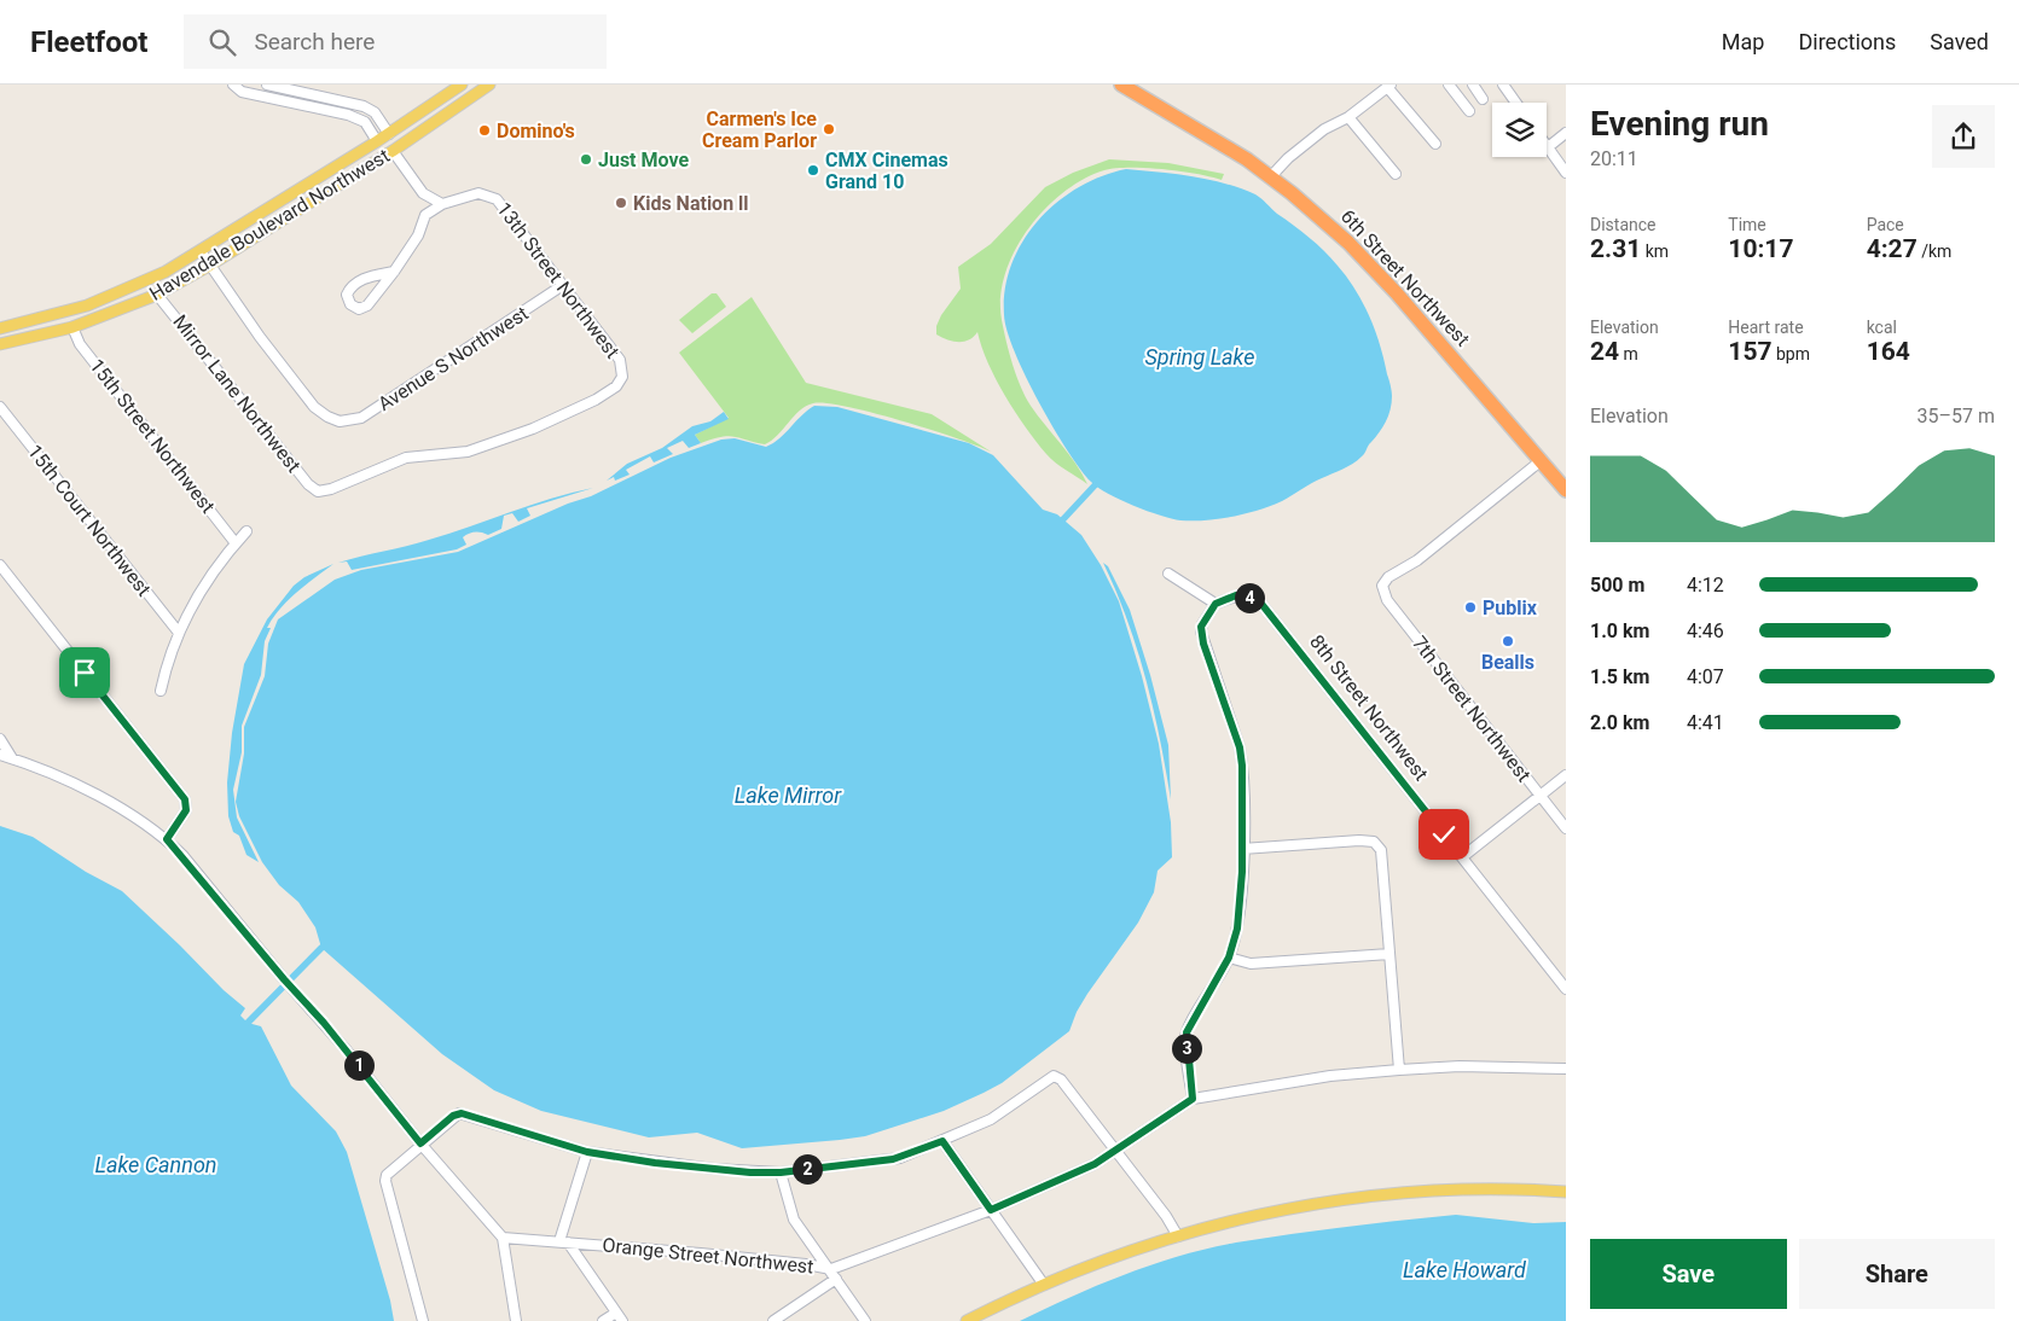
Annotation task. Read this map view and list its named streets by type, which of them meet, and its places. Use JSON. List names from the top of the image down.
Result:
{
  "streets": {
    "highway": ["6th Street Northwest"],
    "main road": ["Havendale Boulevard Northwest"],
    "street": [
      "13th Street Northwest",
      "Avenue S Northwest",
      "Mirror Lane Northwest",
      "15th Street Northwest",
      "15th Court Northwest",
      "8th Street Northwest",
      "7th Street Northwest",
      "Orange Street Northwest"
    ]
  },
  "crossings": [
    ["Havendale Boulevard Northwest", "Avenue S Northwest"],
    ["Havendale Boulevard Northwest", "Mirror Lane Northwest"],
    ["Havendale Boulevard Northwest", "15th Street Northwest"],
    ["6th Street Northwest", "7th Street Northwest"],
    ["13th Street Northwest", "Avenue S Northwest"],
    ["13th Street Northwest", "Mirror Lane Northwest"]
  ],
  "water": [
    "Spring Lake",
    "Lake Mirror",
    "Lake Cannon",
    "Lake Howard"
  ],
  "places": [
    "Carmen's Ice Cream Parlor",
    "Domino's",
    "Just Move",
    "CMX Cinemas Grand 10",
    "Kids Nation ll",
    "Publix",
    "Bealls"
  ],
  "page": {
    "header": "Fleetfoot",
    "search": "Search here",
    "nav": ["Map", "Directions", "Saved"],
    "heading": ["Evening run", "20:11"],
    "stats": [
      ["Distance", "2.31 km"],
      ["Time", "10:17"],
      ["Pace", "4:27 /km"],
      ["Elevation", "24 m"],
      ["Heart rate", "157 bpm"],
      ["kcal", "164"]
    ],
    "chart": ["Elevation", "35–57 m"],
    "list": [
      {
        "name": "500 m",
        "note": "4:12"
      },
      {
        "name": "1.0 km",
        "note": "4:46"
      },
      {
        "name": "1.5 km",
        "note": "4:07"
      },
      {
        "name": "2.0 km",
        "note": "4:41"
      }
    ],
    "pins": [
      "4",
      "3",
      "1",
      "2"
    ],
    "buttons": ["Save", "Share"]
  }
}
